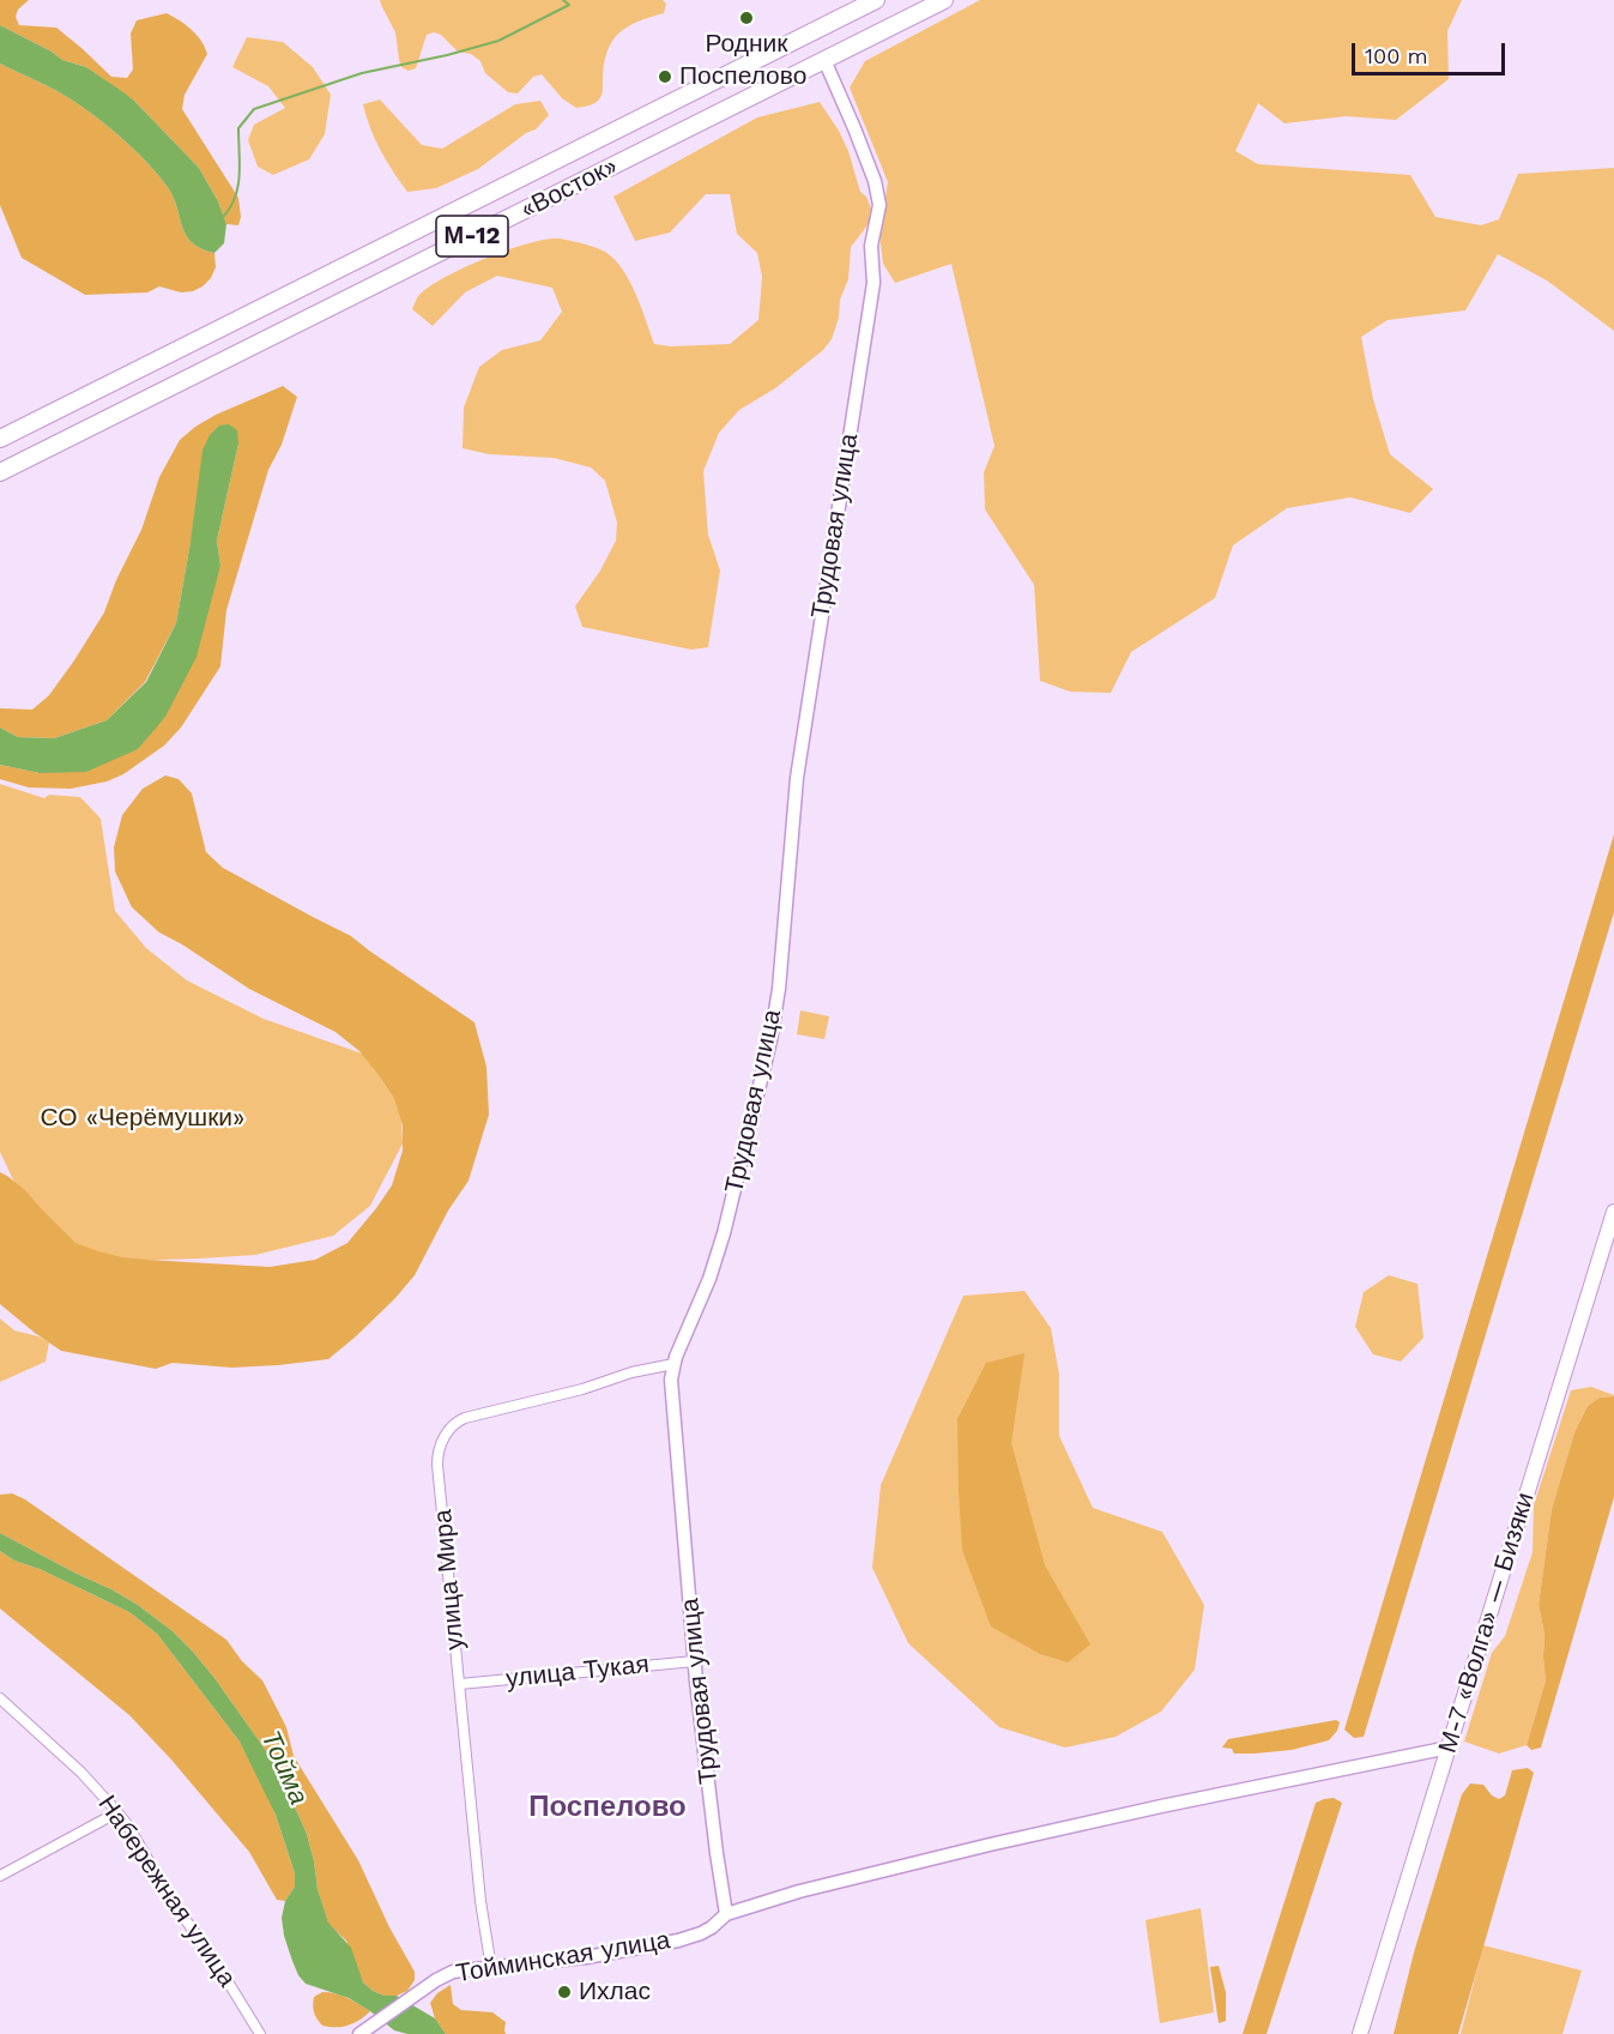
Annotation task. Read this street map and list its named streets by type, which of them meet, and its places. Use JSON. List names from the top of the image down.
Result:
{
  "streets": {
    "main road": ["«Восток»", "М-12", "М-7 «Волга» — Бизяки"],
    "street": [
      "Трудовая улица",
      "улица Мира",
      "улица Тукая",
      "Набережная улица",
      "Тойминская улица"
    ]
  },
  "crossings": [
    ["«Восток»", "Трудовая улица"],
    ["Трудовая улица", "улица Мира"],
    ["Трудовая улица", "улица Тукая"],
    ["Трудовая улица", "Тойминская улица"],
    ["улица Мира", "улица Тукая"],
    ["улица Мира", "Тойминская улица"],
    ["М-7 «Волга» — Бизяки", "Тойминская улица"]
  ],
  "districts": ["Поспелово"],
  "water": ["Тойма"],
  "parks": ["СО «Черёмушки»"],
  "places": ["Родник", "Поспелово", "Ихлас"],
  "scale_bar": "100 m"
}
